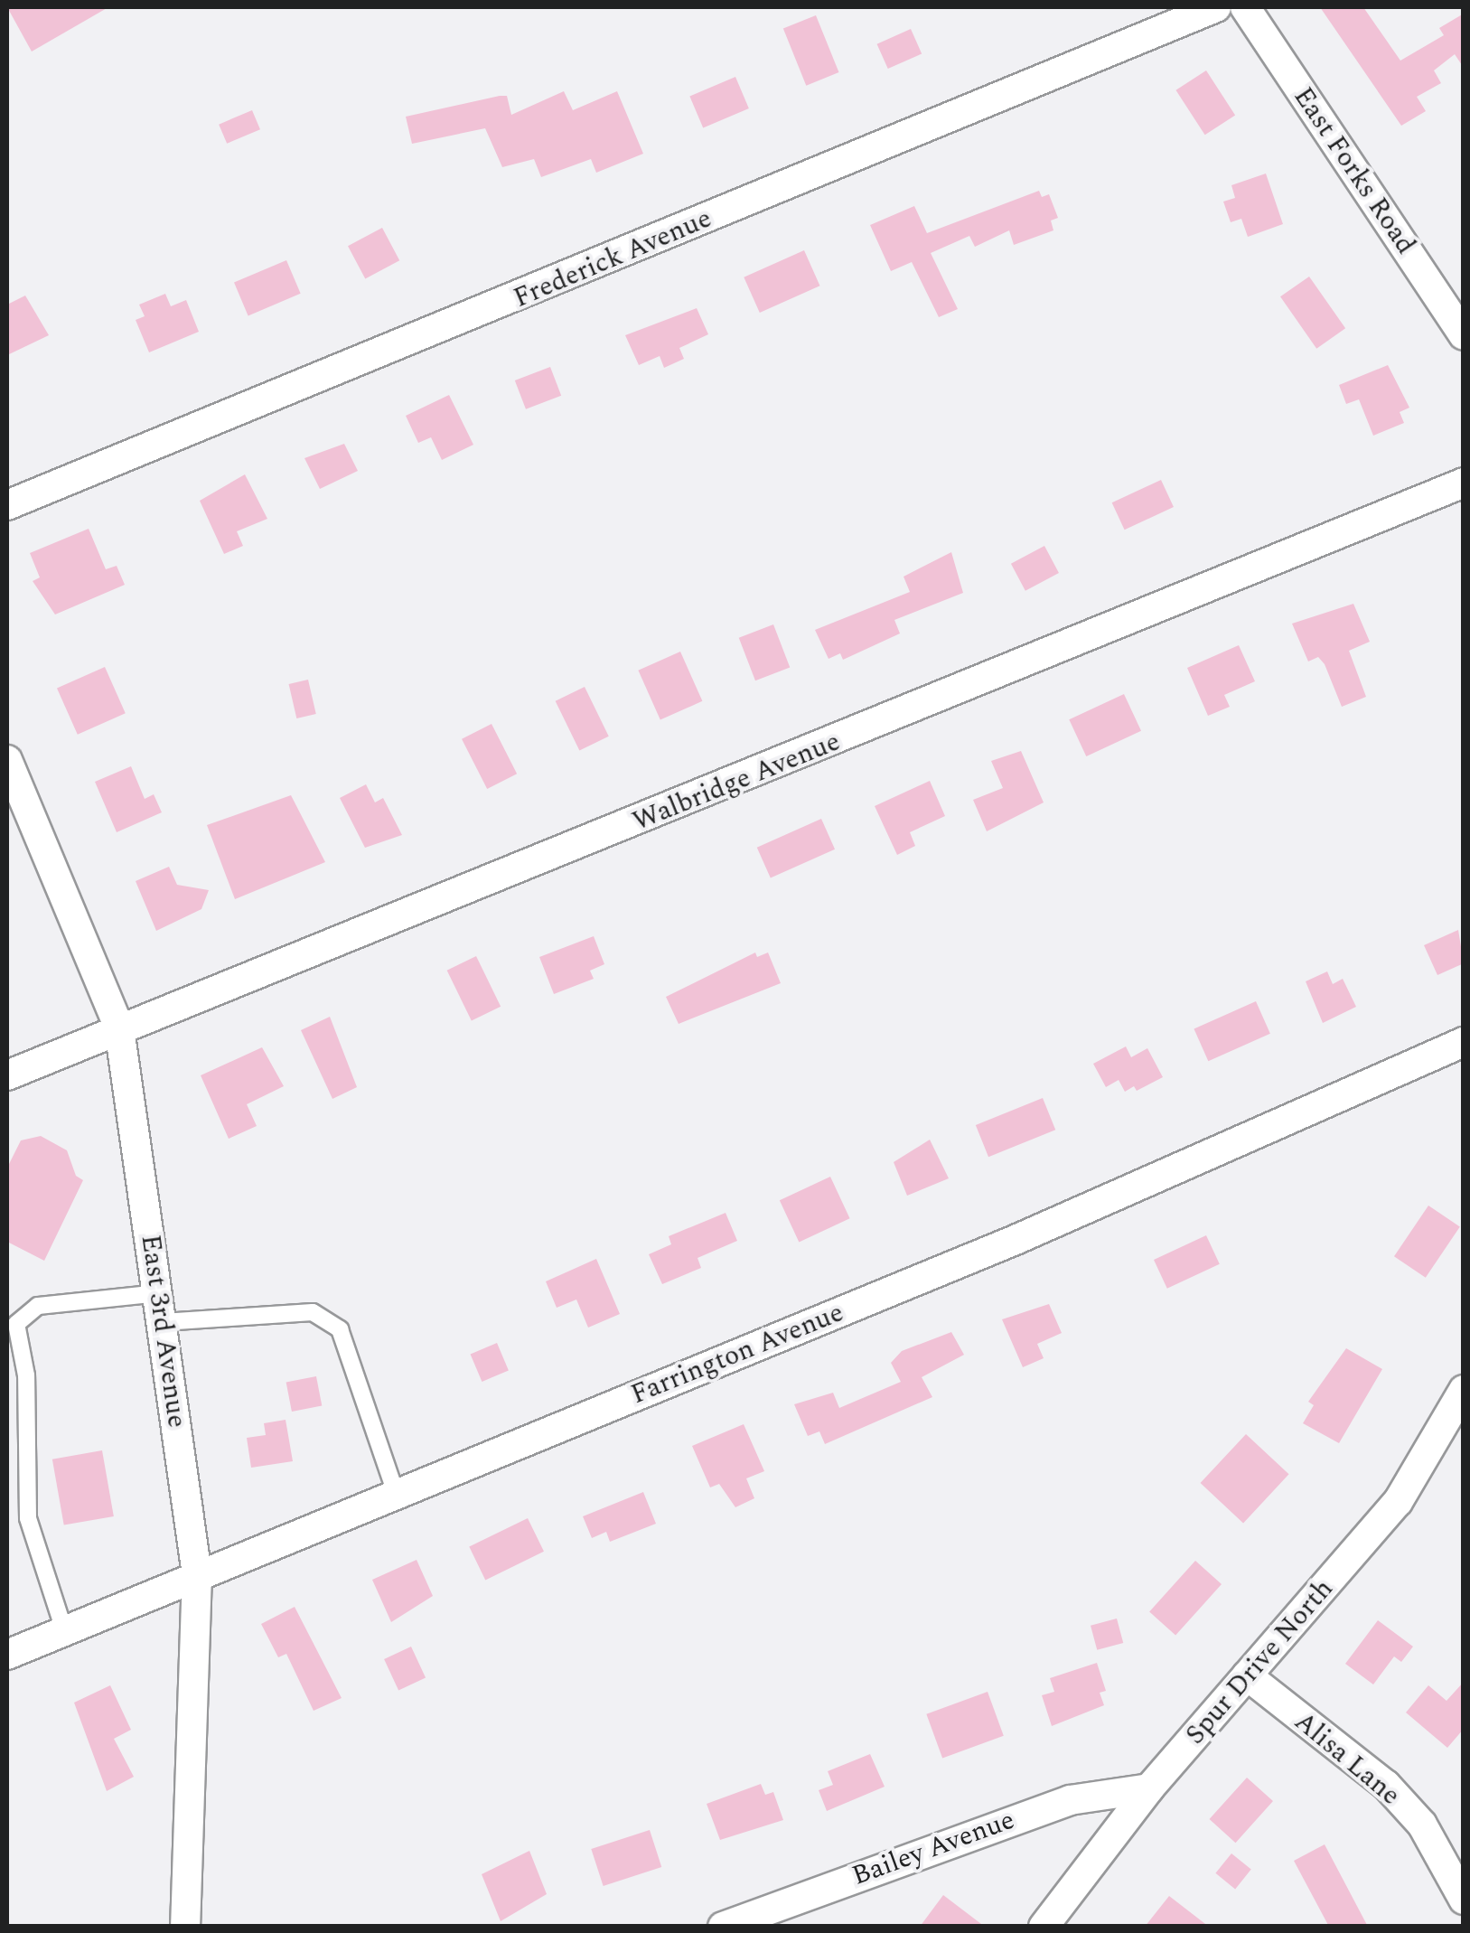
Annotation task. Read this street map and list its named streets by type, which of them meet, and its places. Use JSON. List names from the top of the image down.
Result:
{
  "streets": {
    "street": [
      "East Forks Road",
      "Frederick Avenue",
      "Walbridge Avenue",
      "East 3rd Avenue",
      "Farrington Avenue",
      "Spur Drive North",
      "Alisa Lane",
      "Bailey Avenue"
    ]
  },
  "crossings": [
    ["Walbridge Avenue", "East 3rd Avenue"],
    ["East 3rd Avenue", "Farrington Avenue"],
    ["Spur Drive North", "Alisa Lane"],
    ["Spur Drive North", "Bailey Avenue"]
  ]
}
